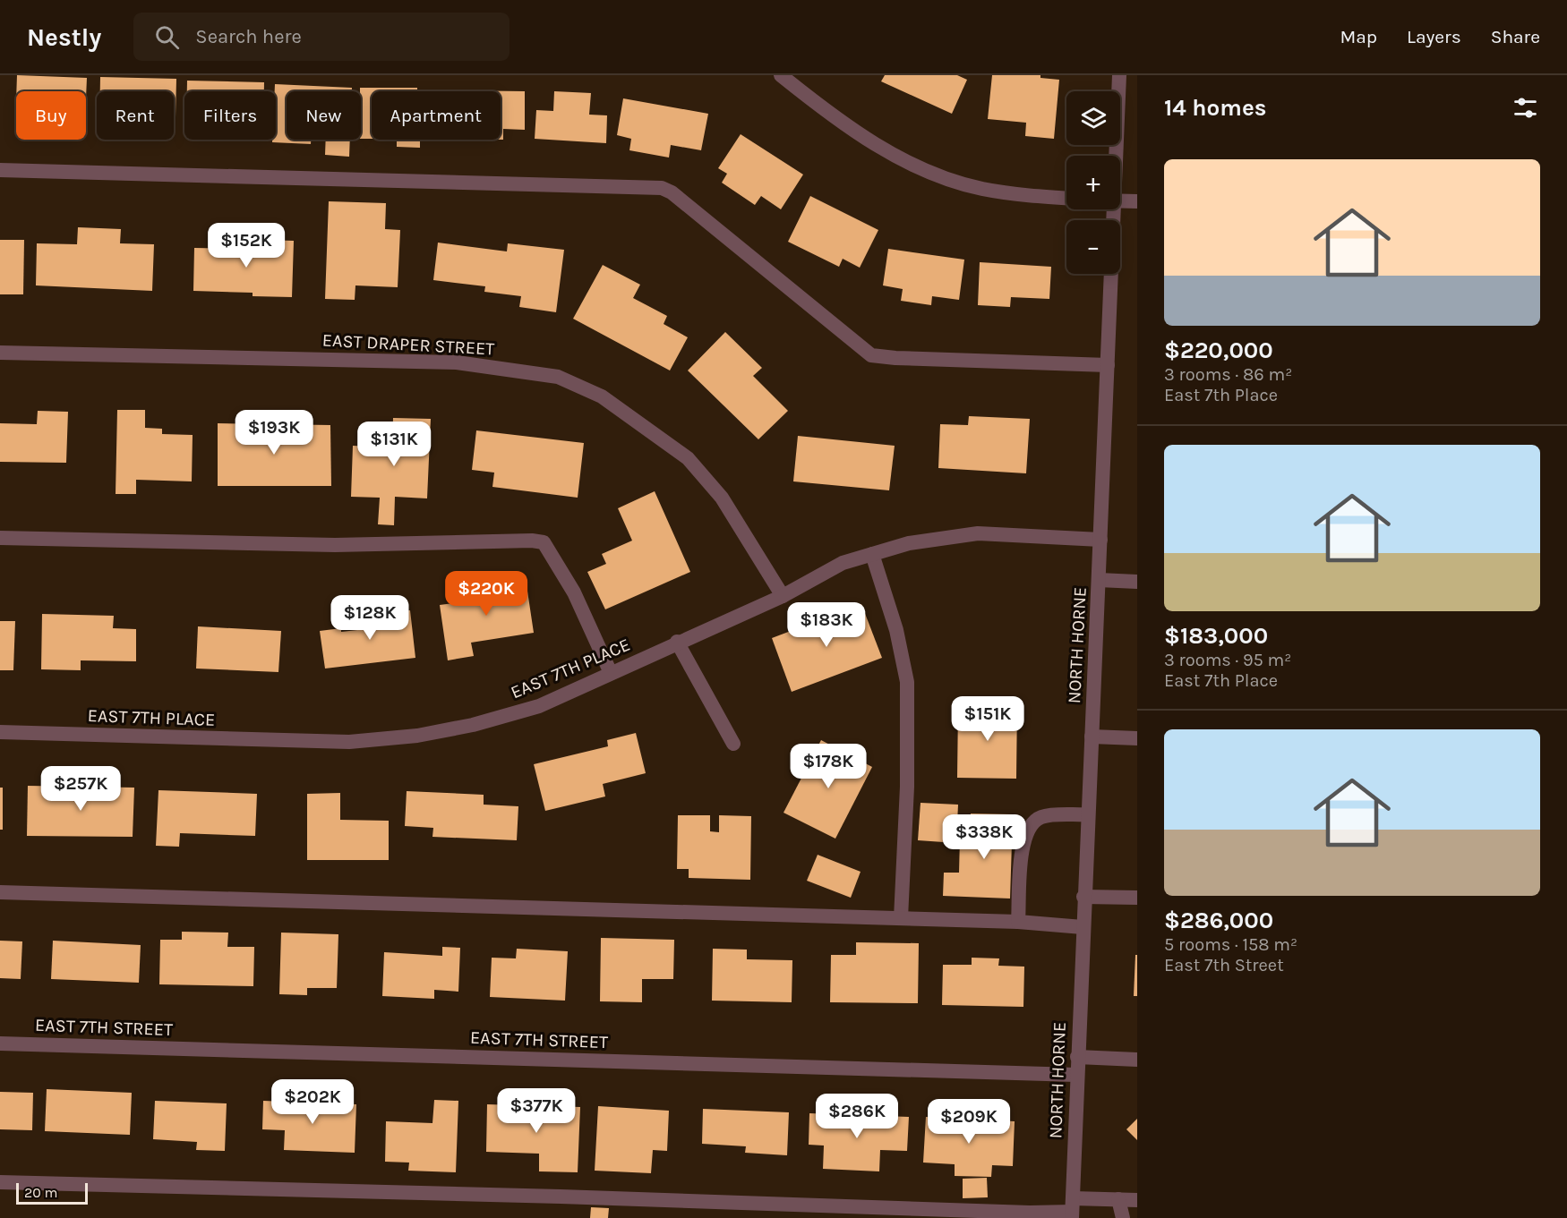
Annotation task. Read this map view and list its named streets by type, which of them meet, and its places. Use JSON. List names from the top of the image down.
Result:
{
  "streets": {
    "street": [
      "EAST DRAPER STREET",
      "NORTH HORNE",
      "EAST 7TH PLACE",
      "EAST 7TH STREET"
    ]
  },
  "crossings": [
    ["EAST DRAPER STREET", "EAST 7TH PLACE"],
    ["NORTH HORNE", "EAST 7TH PLACE"],
    ["NORTH HORNE", "EAST 7TH STREET"]
  ],
  "scale_bar": "20 m",
  "page": {
    "header": "Nestly",
    "search": "Search here",
    "nav": ["Map", "Layers", "Share"],
    "heading": "14 homes",
    "map_buttons": ["+", "−"],
    "chip": [
      "Buy",
      "Rent",
      "Filters",
      "New",
      "Apartment"
    ],
    "list": [
      {
        "name": "$220,000",
        "note": "3 rooms · 86 m² · East 7th Place"
      },
      {
        "name": "$183,000",
        "note": "3 rooms · 95 m² · East 7th Place"
      },
      {
        "name": "$286,000",
        "note": "5 rooms · 158 m² · East 7th Street"
      }
    ],
    "price": [
      "$152K",
      "$193K",
      "$131K",
      "$220K",
      "$128K",
      "$183K",
      "$151K",
      "$178K",
      "$257K",
      "$338K",
      "$202K",
      "$377K",
      "$286K",
      "$209K"
    ],
    "scale": "20 m"
  }
}
